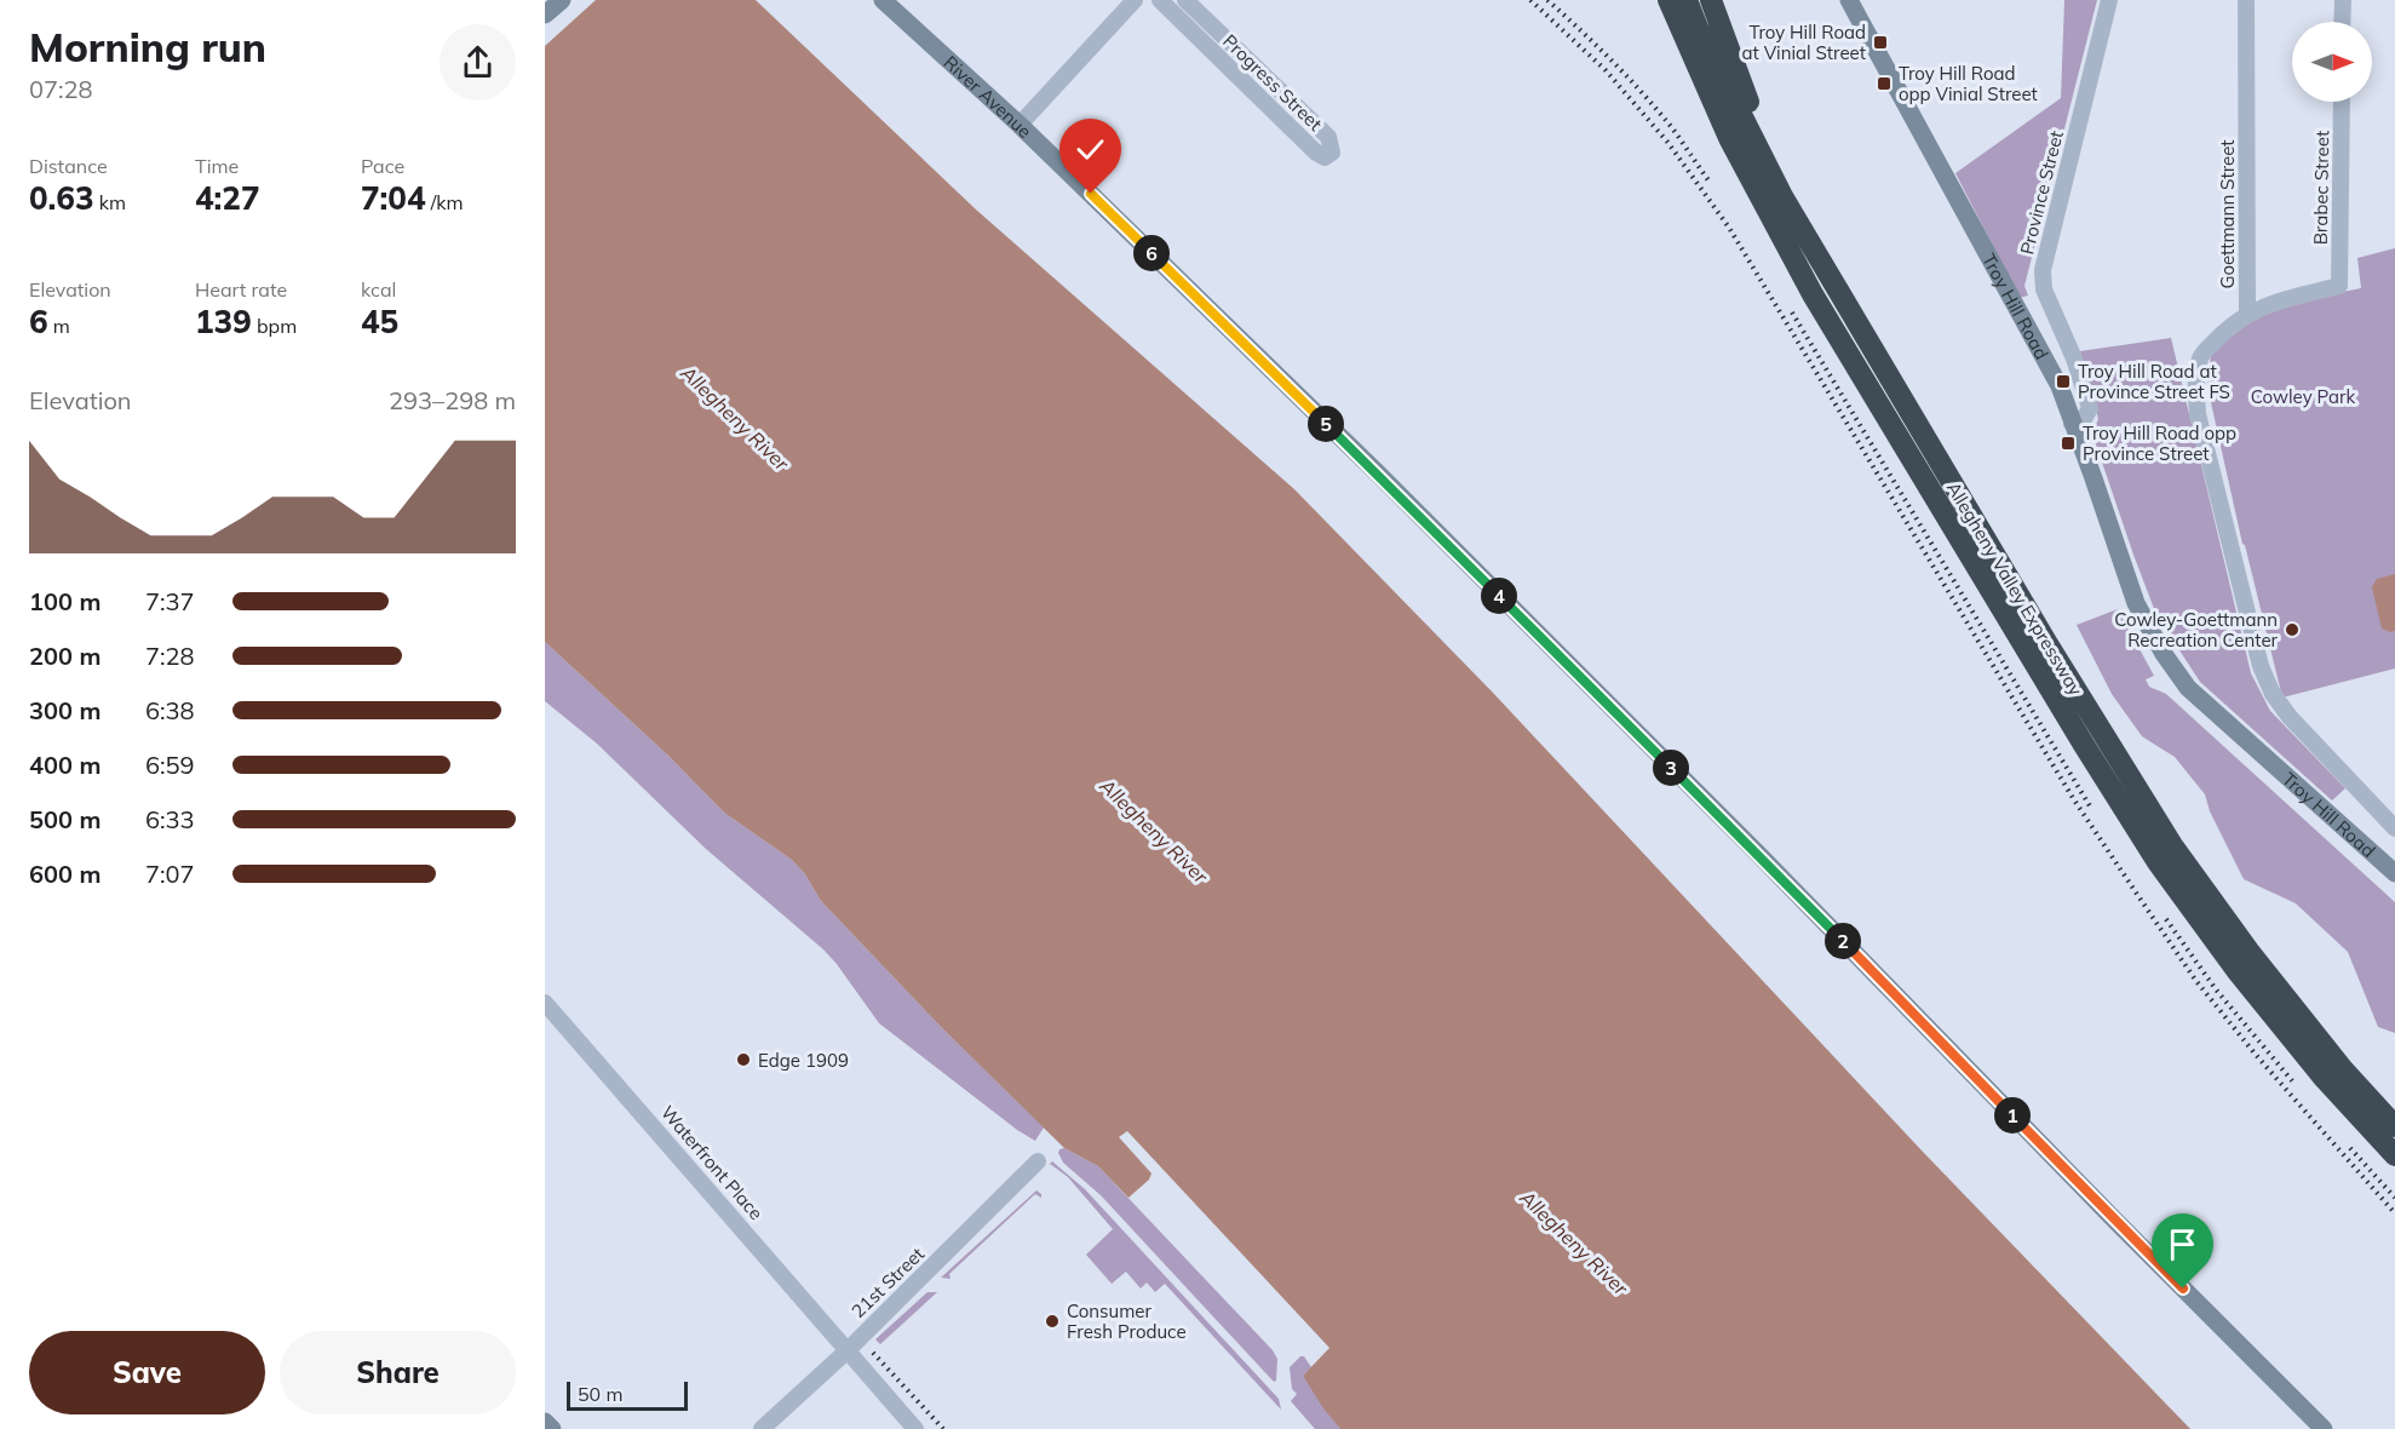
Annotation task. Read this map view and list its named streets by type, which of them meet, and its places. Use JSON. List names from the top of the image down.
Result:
{
  "streets": {
    "highway": ["Allegheny Valley Expressway"],
    "street": [
      "Progress Street",
      "River Avenue",
      "Brabec Street",
      "Province Street",
      "Goettmann Street",
      "Troy Hill Road",
      "Waterfront Place",
      "21st Street"
    ]
  },
  "crossings": [
    ["Brabec Street", "Goettmann Street"],
    ["Province Street", "Troy Hill Road"],
    ["Waterfront Place", "21st Street"]
  ],
  "water": ["Allegheny River"],
  "parks": ["Cowley Park"],
  "places": {
    "transit": [
      "Troy Hill Road at Vinial Street",
      "Troy Hill Road opp Vinial Street",
      "Troy Hill Road at Province Street FS",
      "Troy Hill Road opp Province Street"
    ],
    "other": ["Cowley-Goettmann Recreation Center", "Edge 1909", "Consumer Fresh Produce"]
  },
  "scale_bar": "50 m",
  "north": "right",
  "page": {
    "heading": ["Morning run", "07:28"],
    "stats": [
      ["Distance", "0.63 km"],
      ["Time", "4:27"],
      ["Pace", "7:04 /km"],
      ["Elevation", "6 m"],
      ["Heart rate", "139 bpm"],
      ["kcal", "45"]
    ],
    "pins": [
      "6",
      "5",
      "4",
      "3",
      "2",
      "1"
    ],
    "chart": ["Elevation", "293–298 m"],
    "list": [
      {
        "name": "100 m",
        "note": "7:37"
      },
      {
        "name": "200 m",
        "note": "7:28"
      },
      {
        "name": "300 m",
        "note": "6:38"
      },
      {
        "name": "400 m",
        "note": "6:59"
      },
      {
        "name": "500 m",
        "note": "6:33"
      },
      {
        "name": "600 m",
        "note": "7:07"
      }
    ],
    "buttons": ["Save", "Share"],
    "scale": "50 m"
  }
}
